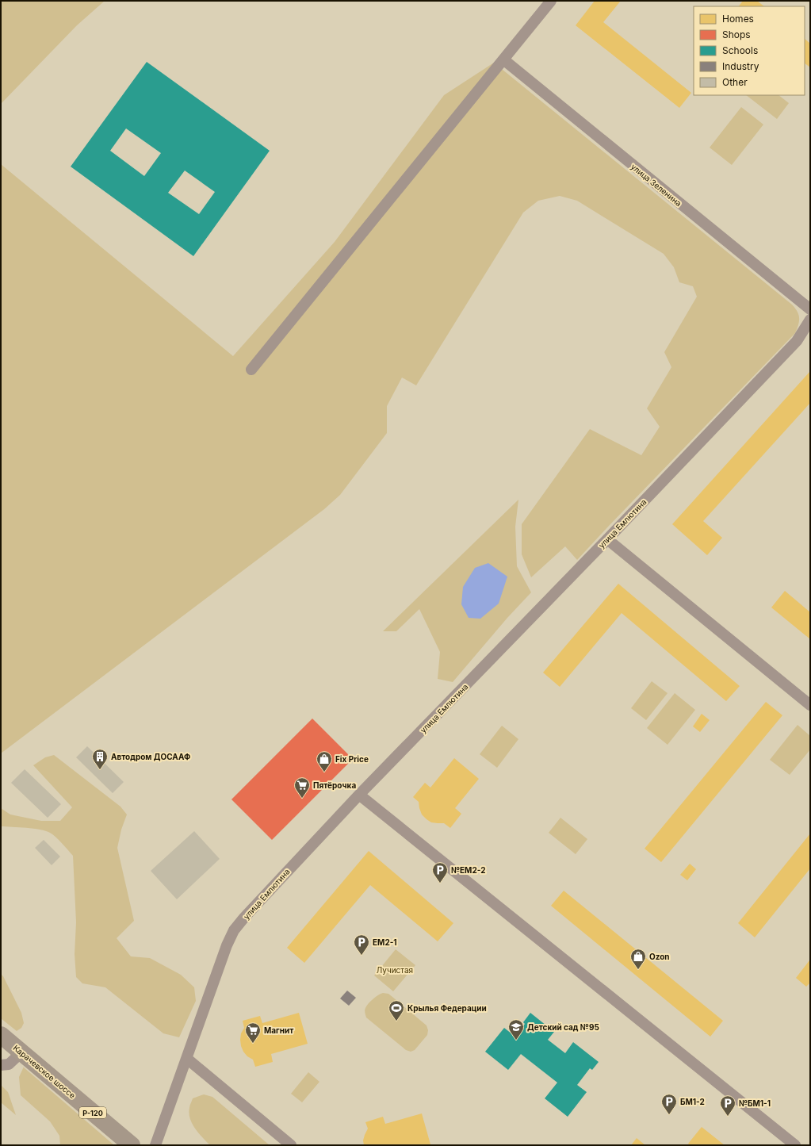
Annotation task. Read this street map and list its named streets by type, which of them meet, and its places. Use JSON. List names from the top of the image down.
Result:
{
  "streets": {
    "highway": ["Карачевское шоссе", "Р-120"],
    "street": ["улица Зеленина", "улица Емлютина"]
  },
  "parks": ["Лучистая"],
  "places": {
    "building": ["Автодром ДОСААФ"],
    "shop": ["Fix Price", "Ozon"],
    "supermarket": ["Пятёрочка", "Магнит"],
    "parking": [
      "№ЕМ2-2",
      "ЕМ2-1",
      "БМ1-2",
      "№БМ1-1"
    ],
    "sports": ["Крылья Федерации"],
    "school or university": ["Детский сад №95"]
  },
  "legend": [
    "Homes",
    "Shops",
    "Schools",
    "Industry",
    "Other"
  ]
}
